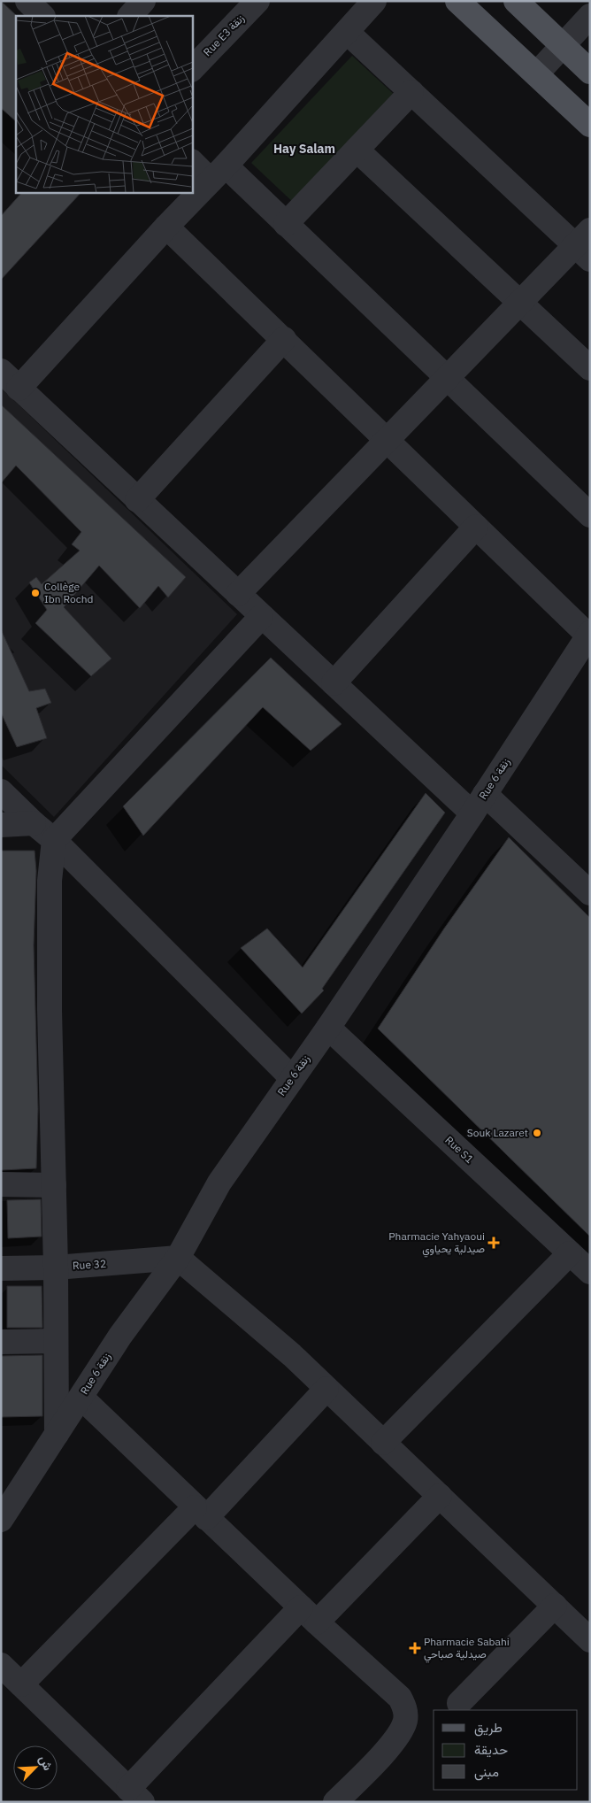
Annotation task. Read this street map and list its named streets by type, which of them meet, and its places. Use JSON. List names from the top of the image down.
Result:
{
  "streets": {
    "street": [
      "Rue E3 زنقة",
      "Rue 6 زنقة",
      "Rue S1",
      "Rue 32"
    ]
  },
  "crossings": [
    ["Rue 6 زنقة", "Rue S1"],
    ["Rue 6 زنقة", "Rue 32"]
  ],
  "districts": ["Hay Salam"],
  "places": {
    "other": ["Collège Ibn Rochd", "Souk Lazaret"],
    "health": ["Pharmacie Yahyaoui صيدلية يحياوي", "Pharmacie Sabahi صيدلية صباحي"]
  },
  "legend": ["طريق", "حديقة", "مبنى"],
  "north": "top right"
}
